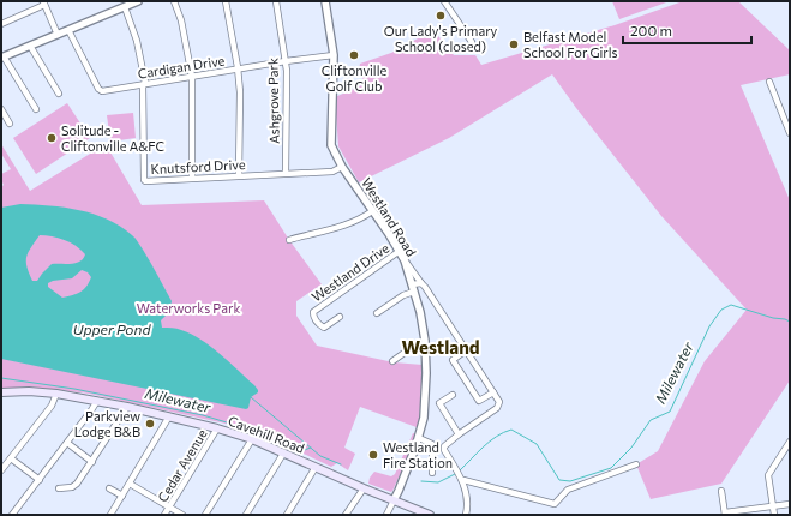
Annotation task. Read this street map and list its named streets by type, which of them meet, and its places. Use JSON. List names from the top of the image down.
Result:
{
  "streets": {
    "main road": ["Cavehill Road"],
    "street": [
      "Cardigan Drive",
      "Ashgrove Park",
      "Knutsford Drive",
      "Westland Road",
      "Westland Drive",
      "Cedar Avenue"
    ]
  },
  "crossings": [
    ["Cardigan Drive", "Ashgrove Park"],
    ["Cardigan Drive", "Knutsford Drive"],
    ["Cardigan Drive", "Westland Road"],
    ["Ashgrove Park", "Knutsford Drive"],
    ["Knutsford Drive", "Westland Road"],
    ["Westland Road", "Westland Drive"],
    ["Westland Road", "Cavehill Road"],
    ["Cavehill Road", "Cedar Avenue"]
  ],
  "districts": ["Westland"],
  "water": ["Upper Pond", "Milewater"],
  "parks": ["Waterworks Park"],
  "places": [
    "Our Lady's Primary School (closed)",
    "Belfast Model School For Girls",
    "Cliftonville Golf Club",
    "Solitude - Cliftonville A&FC",
    "Parkview Lodge B&B",
    "Westland Fire Station"
  ],
  "scale_bar": "200 m"
}
